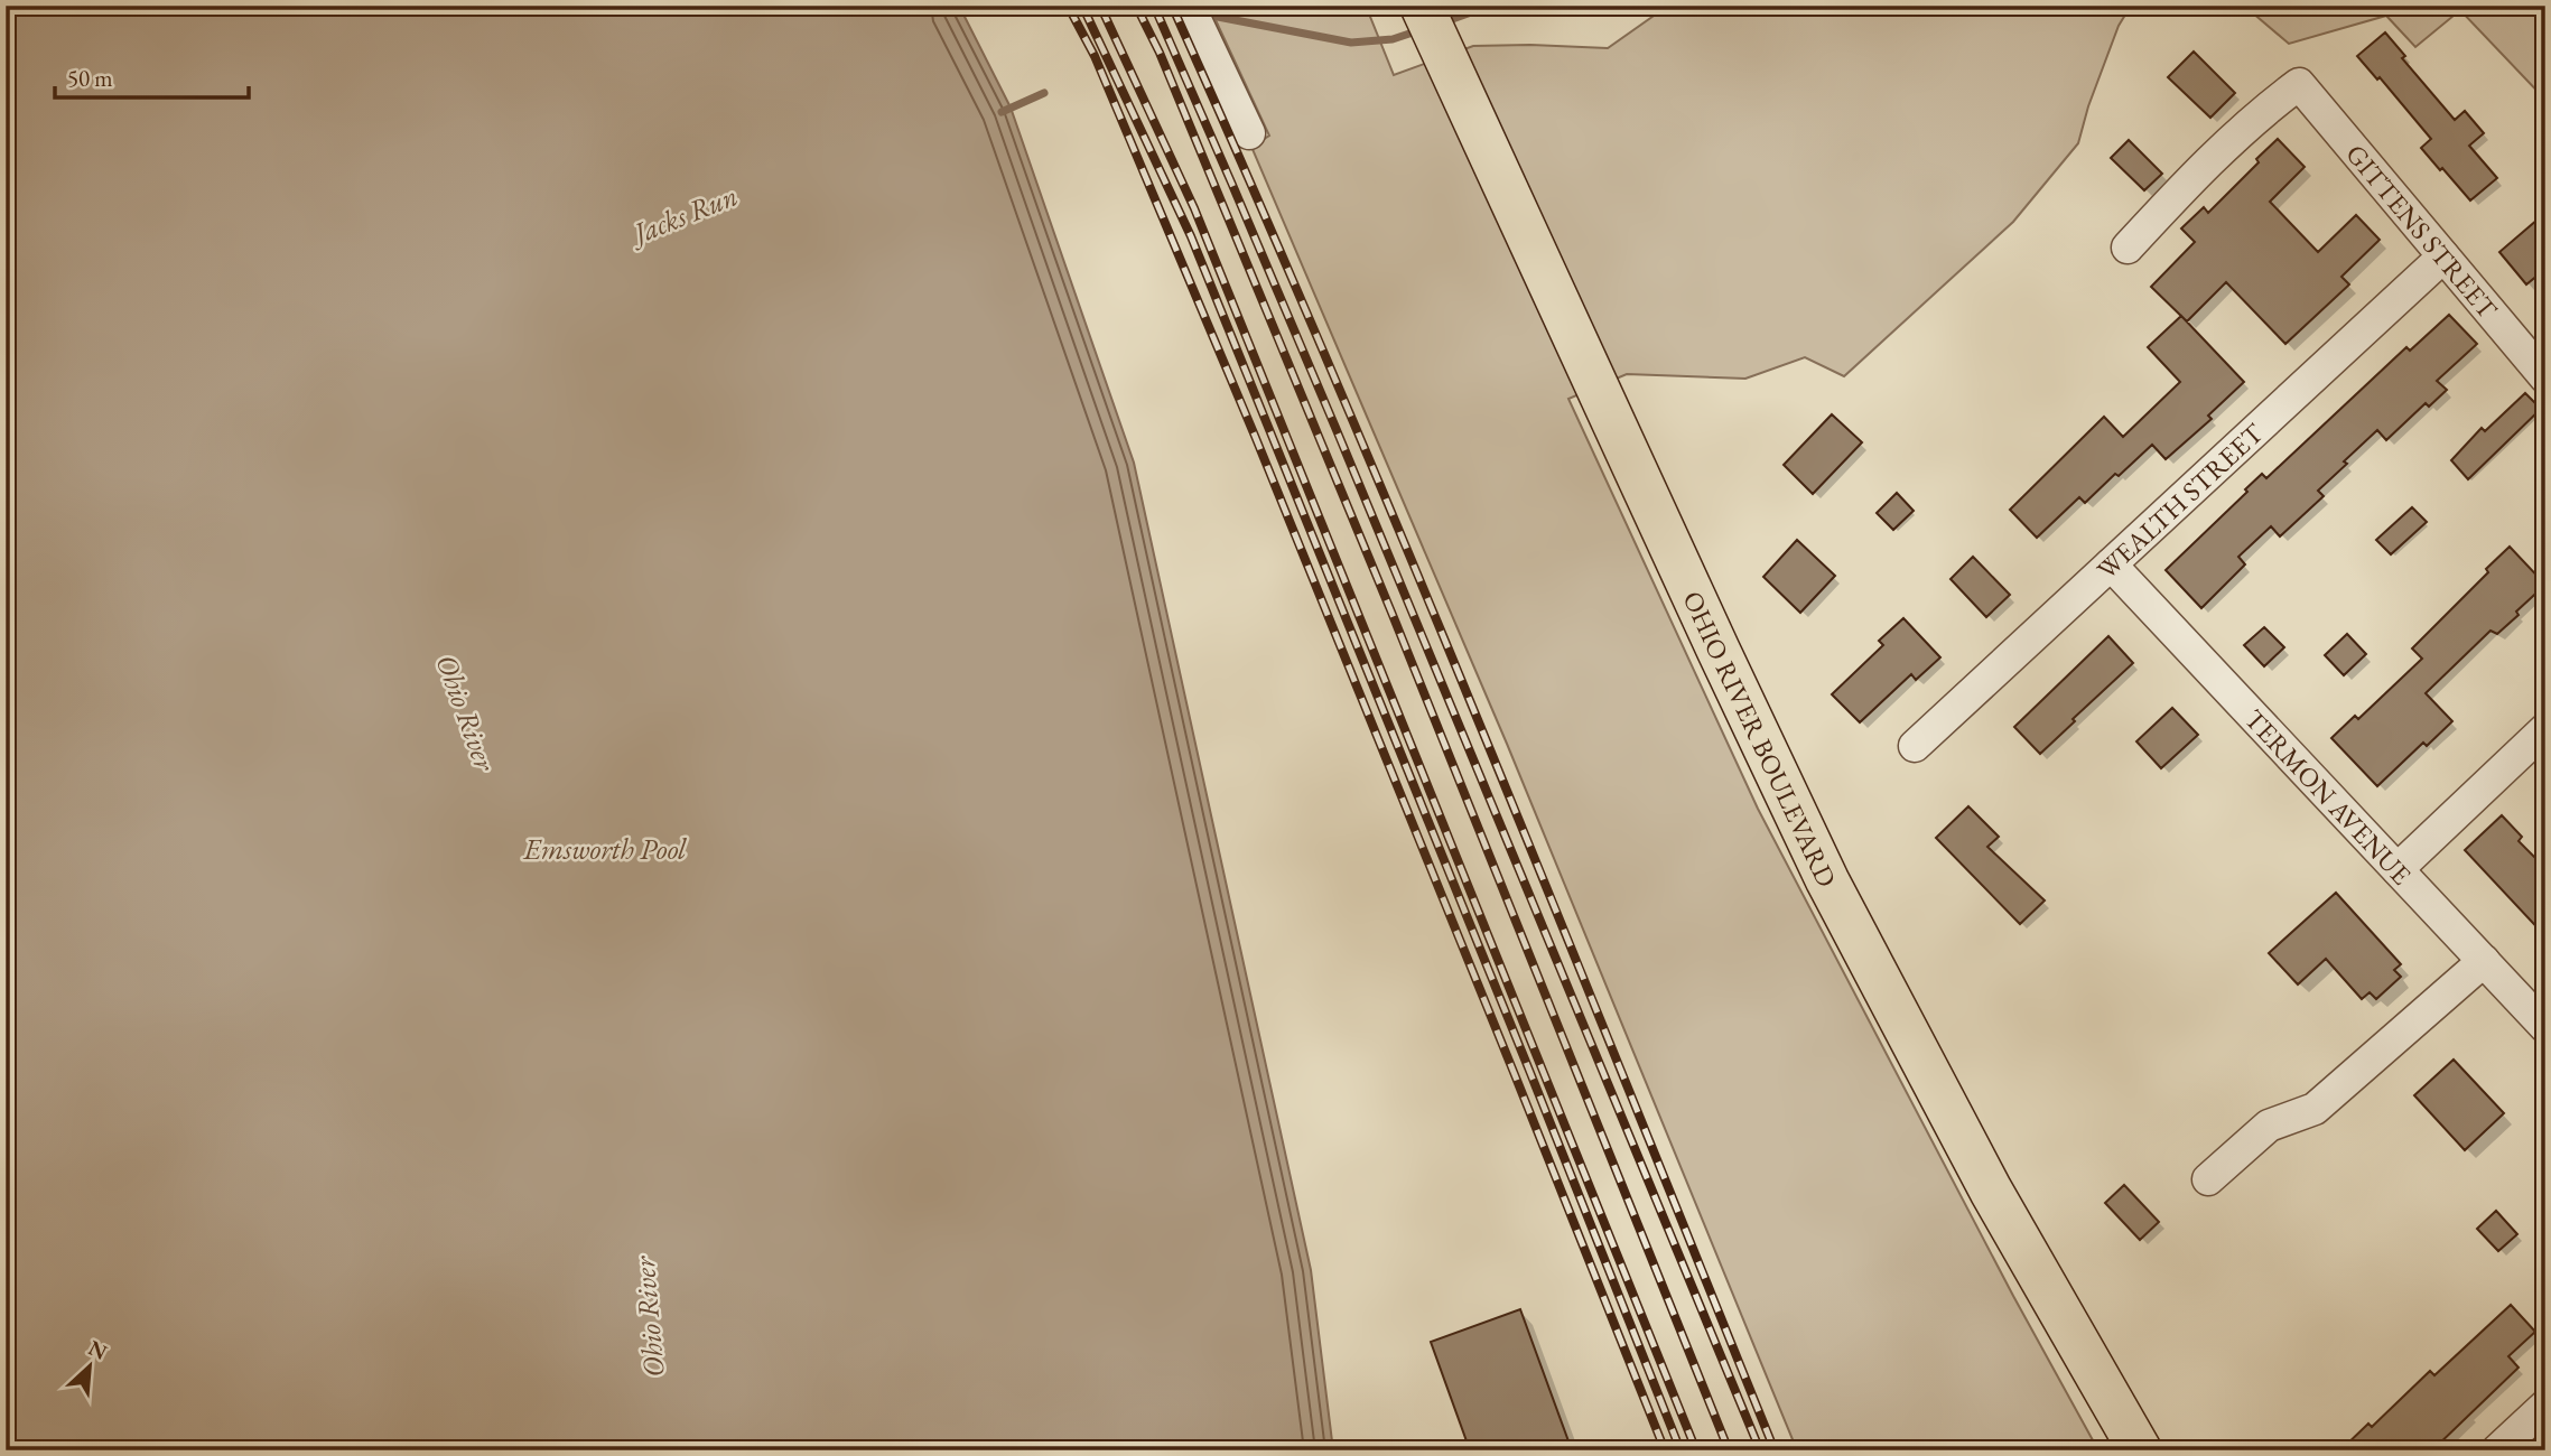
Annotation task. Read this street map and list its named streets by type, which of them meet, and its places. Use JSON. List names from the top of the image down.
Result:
{
  "streets": {
    "highway": ["OHIO RIVER BOULEVARD"],
    "street": ["GITTENS STREET", "WEALTH STREET", "TERMON AVENUE"]
  },
  "crossings": [
    ["GITTENS STREET", "WEALTH STREET"],
    ["WEALTH STREET", "TERMON AVENUE"]
  ],
  "water": ["Jacks Run", "Ohio River", "Emsworth Pool"],
  "scale_bar": "50 m",
  "north": "top right"
}
